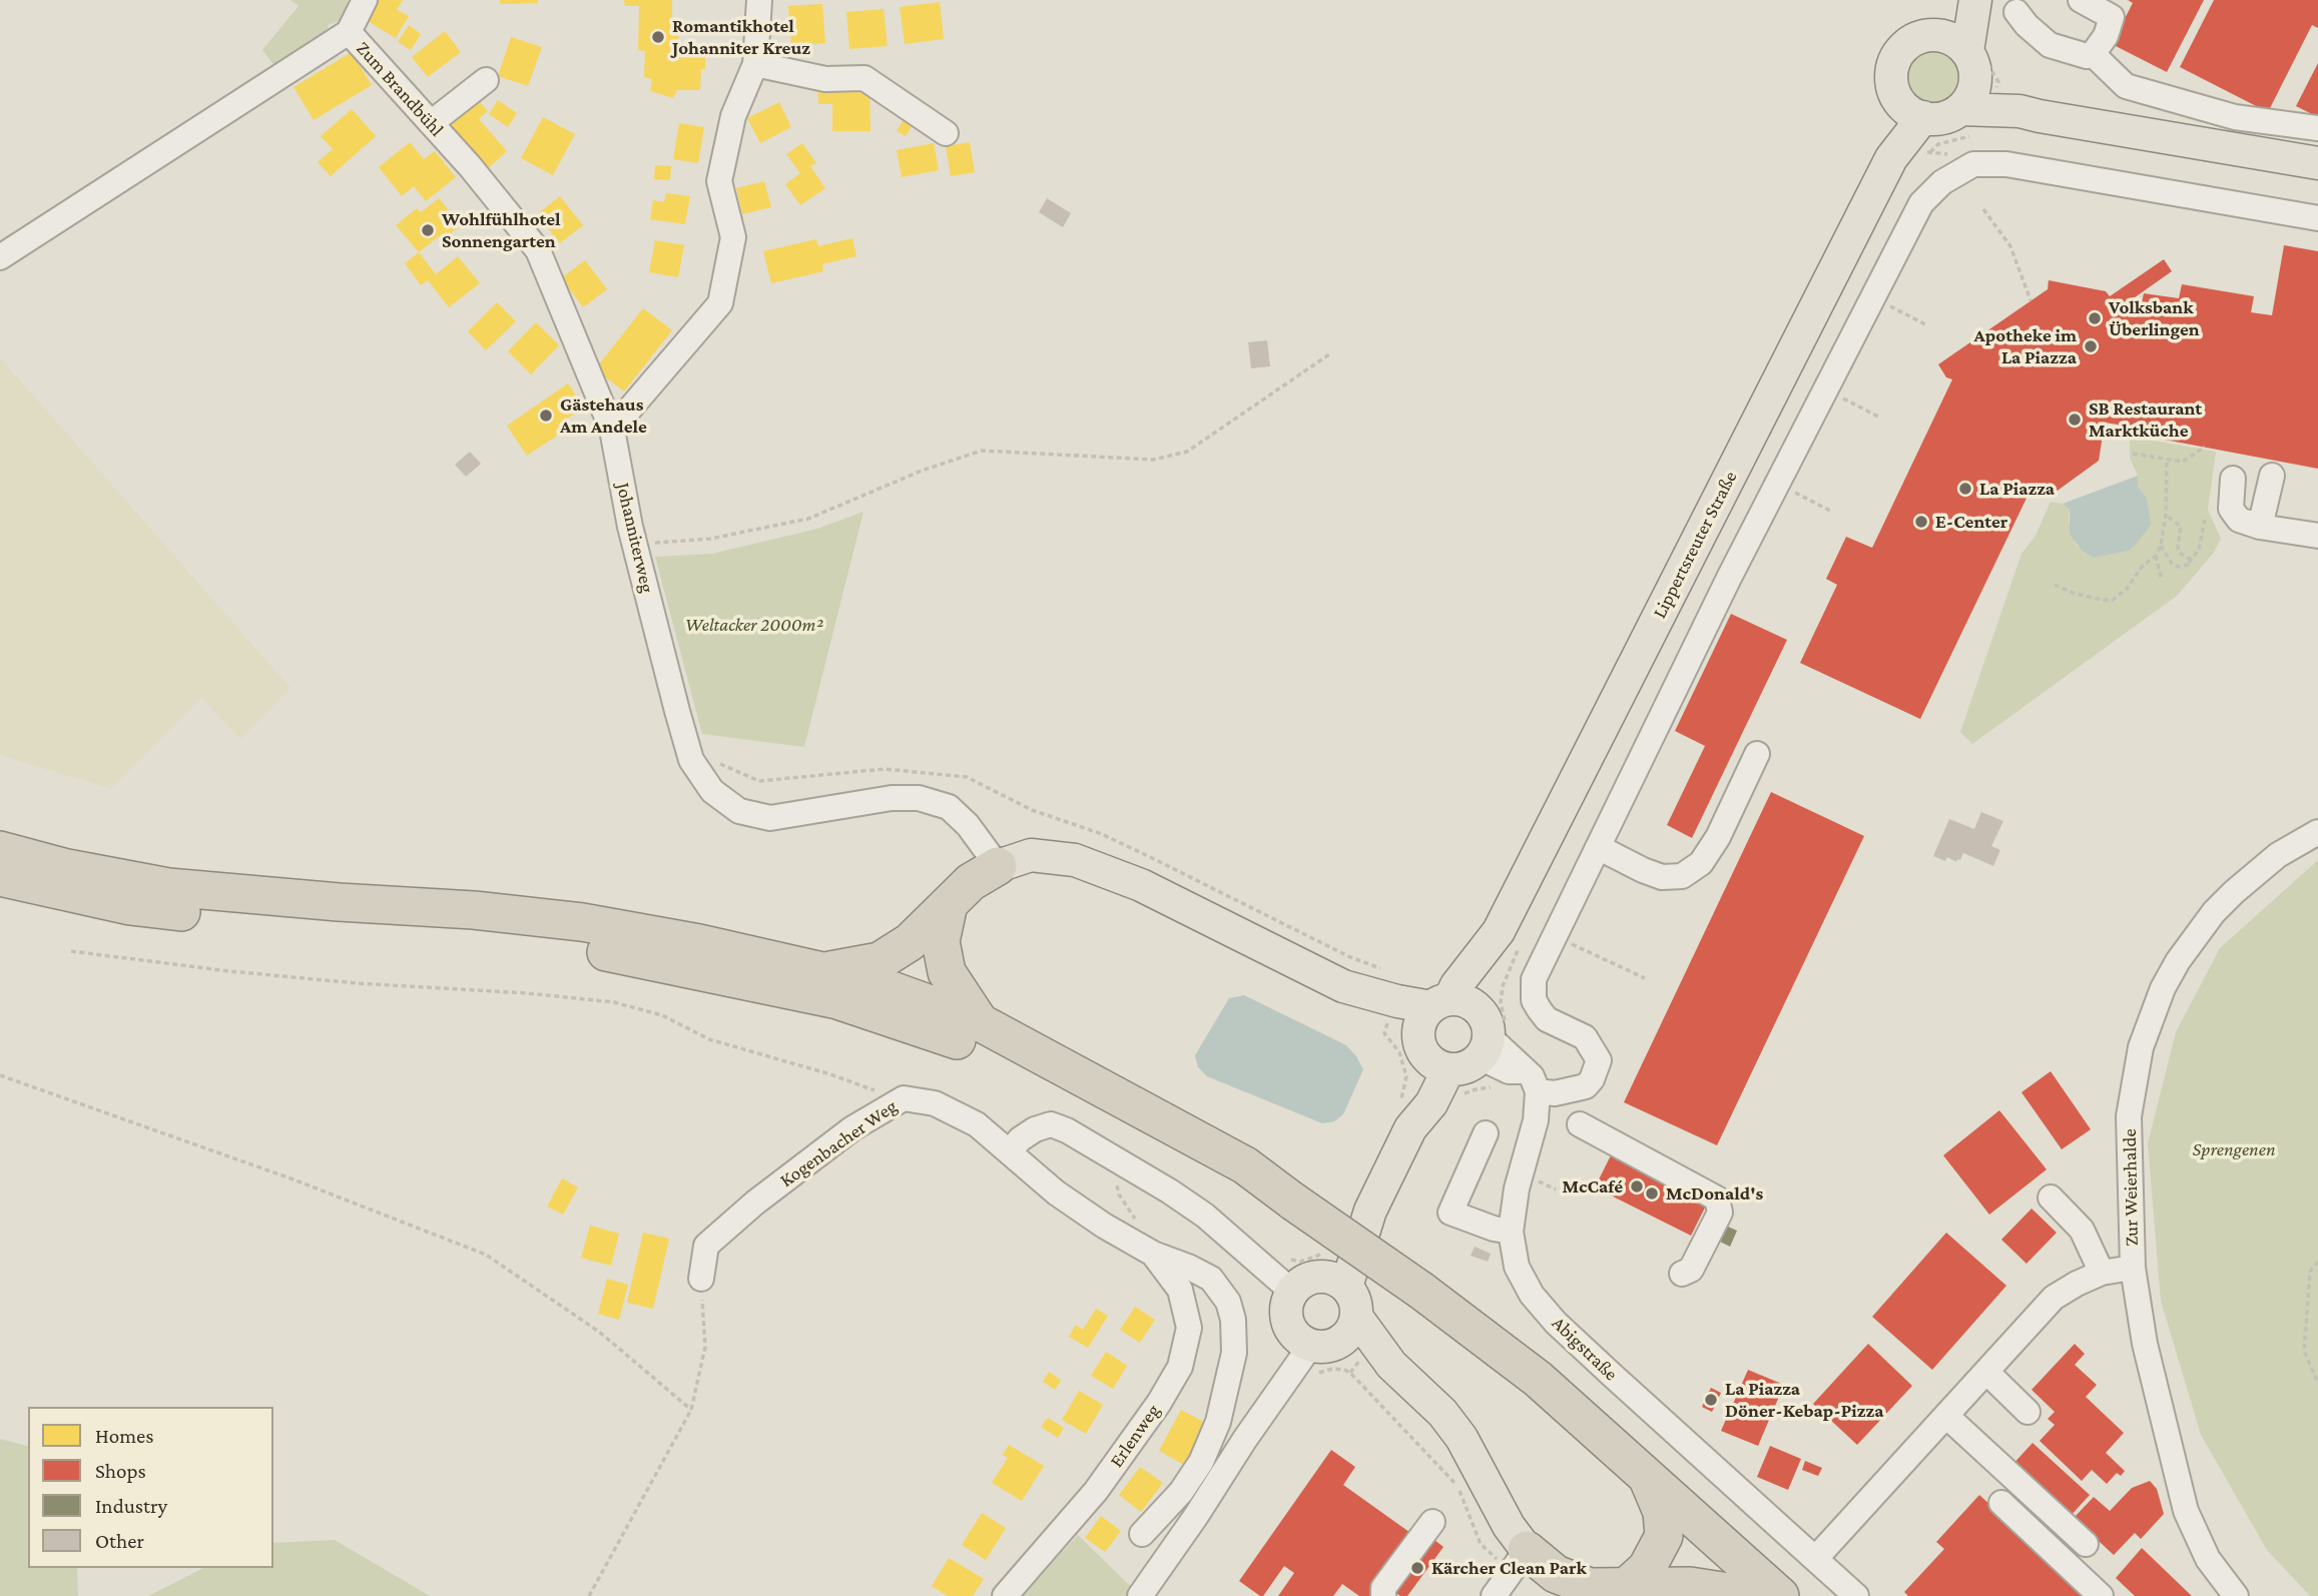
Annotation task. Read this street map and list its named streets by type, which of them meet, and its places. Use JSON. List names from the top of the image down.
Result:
{
  "streets": {
    "main road": ["Lippertsreuter Straße"],
    "street": [
      "Zum Brandbühl",
      "Johanniterweg",
      "Kogenbacher Weg",
      "Zur Weierhalde",
      "Abigstraße",
      "Erlenweg"
    ]
  },
  "crossings": [
    ["Zum Brandbühl", "Johanniterweg"],
    ["Kogenbacher Weg", "Erlenweg"]
  ],
  "parks": ["Weltacker 2000m²", "Sprengenen"],
  "places": [
    "Romantikhotel Johanniter Kreuz",
    "Wohlfühlhotel Sonnengarten",
    "Volksbank Überlingen",
    "Apotheke im La Piazza",
    "Gästehaus Am Andele",
    "SB Restaurant Marktküche",
    "La Piazza",
    "E-Center",
    "McCafé",
    "McDonald's",
    "La Piazza Döner-Kebap-Pizza",
    "Kärcher Clean Park"
  ],
  "legend": [
    "Homes",
    "Shops",
    "Industry",
    "Other"
  ]
}
